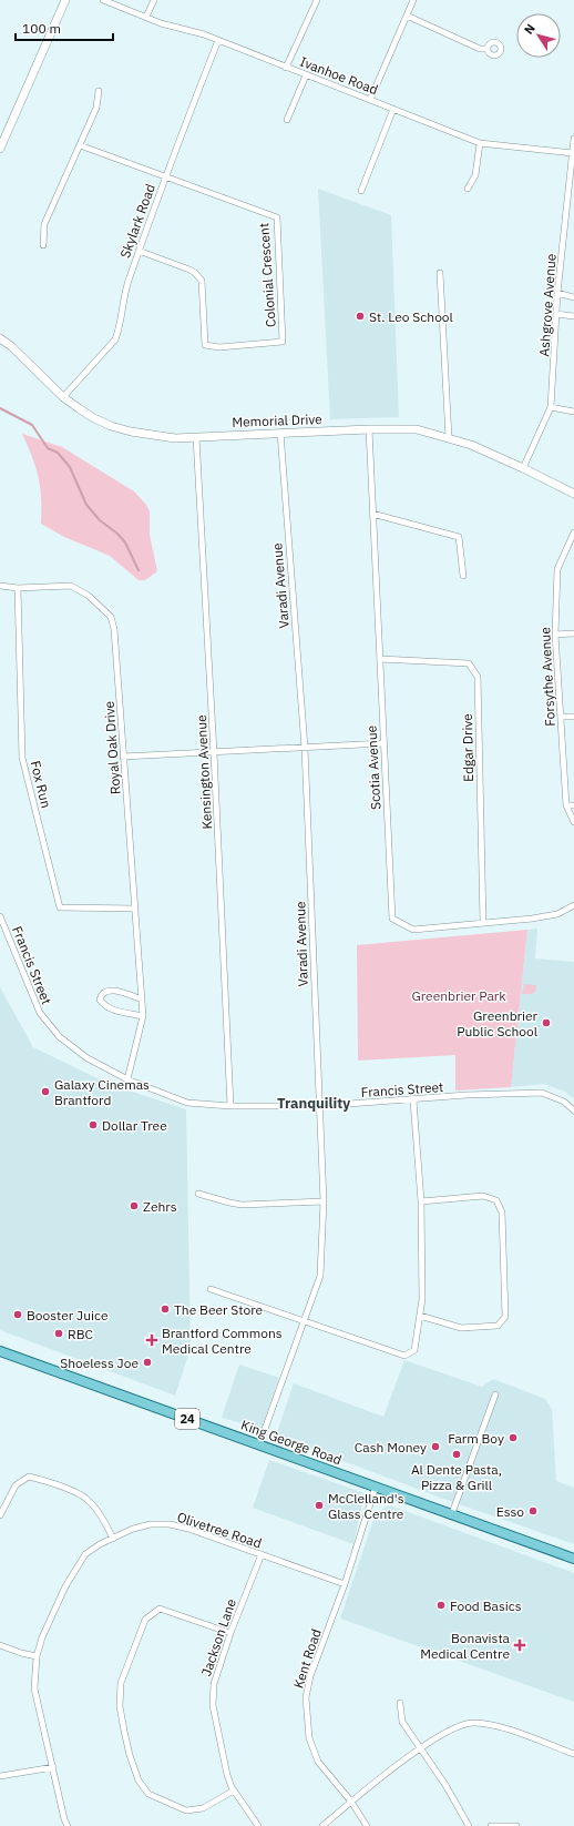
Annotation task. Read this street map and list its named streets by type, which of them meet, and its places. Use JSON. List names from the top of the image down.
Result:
{
  "streets": {
    "main road": ["Memorial Drive", "24", "King George Road"],
    "street": [
      "Ivanhoe Road",
      "Skylark Road",
      "Colonial Crescent",
      "Ashgrove Avenue",
      "Varadi Avenue",
      "Forsythe Avenue",
      "Royal Oak Drive",
      "Edgar Drive",
      "Scotia Avenue",
      "Kensington Avenue",
      "Fox Run",
      "Francis Street",
      "Olivetree Road",
      "Jackson Lane",
      "Kent Road"
    ]
  },
  "crossings": [
    ["Ivanhoe Road", "Skylark Road"],
    ["Ivanhoe Road", "Ashgrove Avenue"],
    ["Skylark Road", "Colonial Crescent"],
    ["Skylark Road", "Memorial Drive"],
    ["Ashgrove Avenue", "Memorial Drive"],
    ["Memorial Drive", "Varadi Avenue"],
    ["Memorial Drive", "Scotia Avenue"],
    ["Memorial Drive", "Kensington Avenue"],
    ["Varadi Avenue", "Francis Street"],
    ["Varadi Avenue", "King George Road"],
    ["Royal Oak Drive", "Fox Run"],
    ["Royal Oak Drive", "Francis Street"],
    ["Edgar Drive", "Scotia Avenue"],
    ["Kensington Avenue", "Francis Street"],
    ["King George Road", "Kent Road"],
    ["Olivetree Road", "Jackson Lane"],
    ["Olivetree Road", "Kent Road"]
  ],
  "districts": ["Tranquility"],
  "parks": ["Greenbrier Park"],
  "places": {
    "other": [
      "St. Leo School",
      "Greenbrier Public School",
      "Galaxy Cinemas Brantford",
      "Dollar Tree",
      "Zehrs",
      "The Beer Store",
      "Booster Juice",
      "RBC",
      "Shoeless Joe",
      "Farm Boy",
      "Cash Money",
      "Al Dente Pasta, Pizza & Grill",
      "McClelland's Glass Centre",
      "Esso",
      "Food Basics"
    ],
    "health": ["Brantford Commons Medical Centre", "Bonavista Medical Centre"]
  },
  "scale_bar": "100 m",
  "north": "top left"
}
